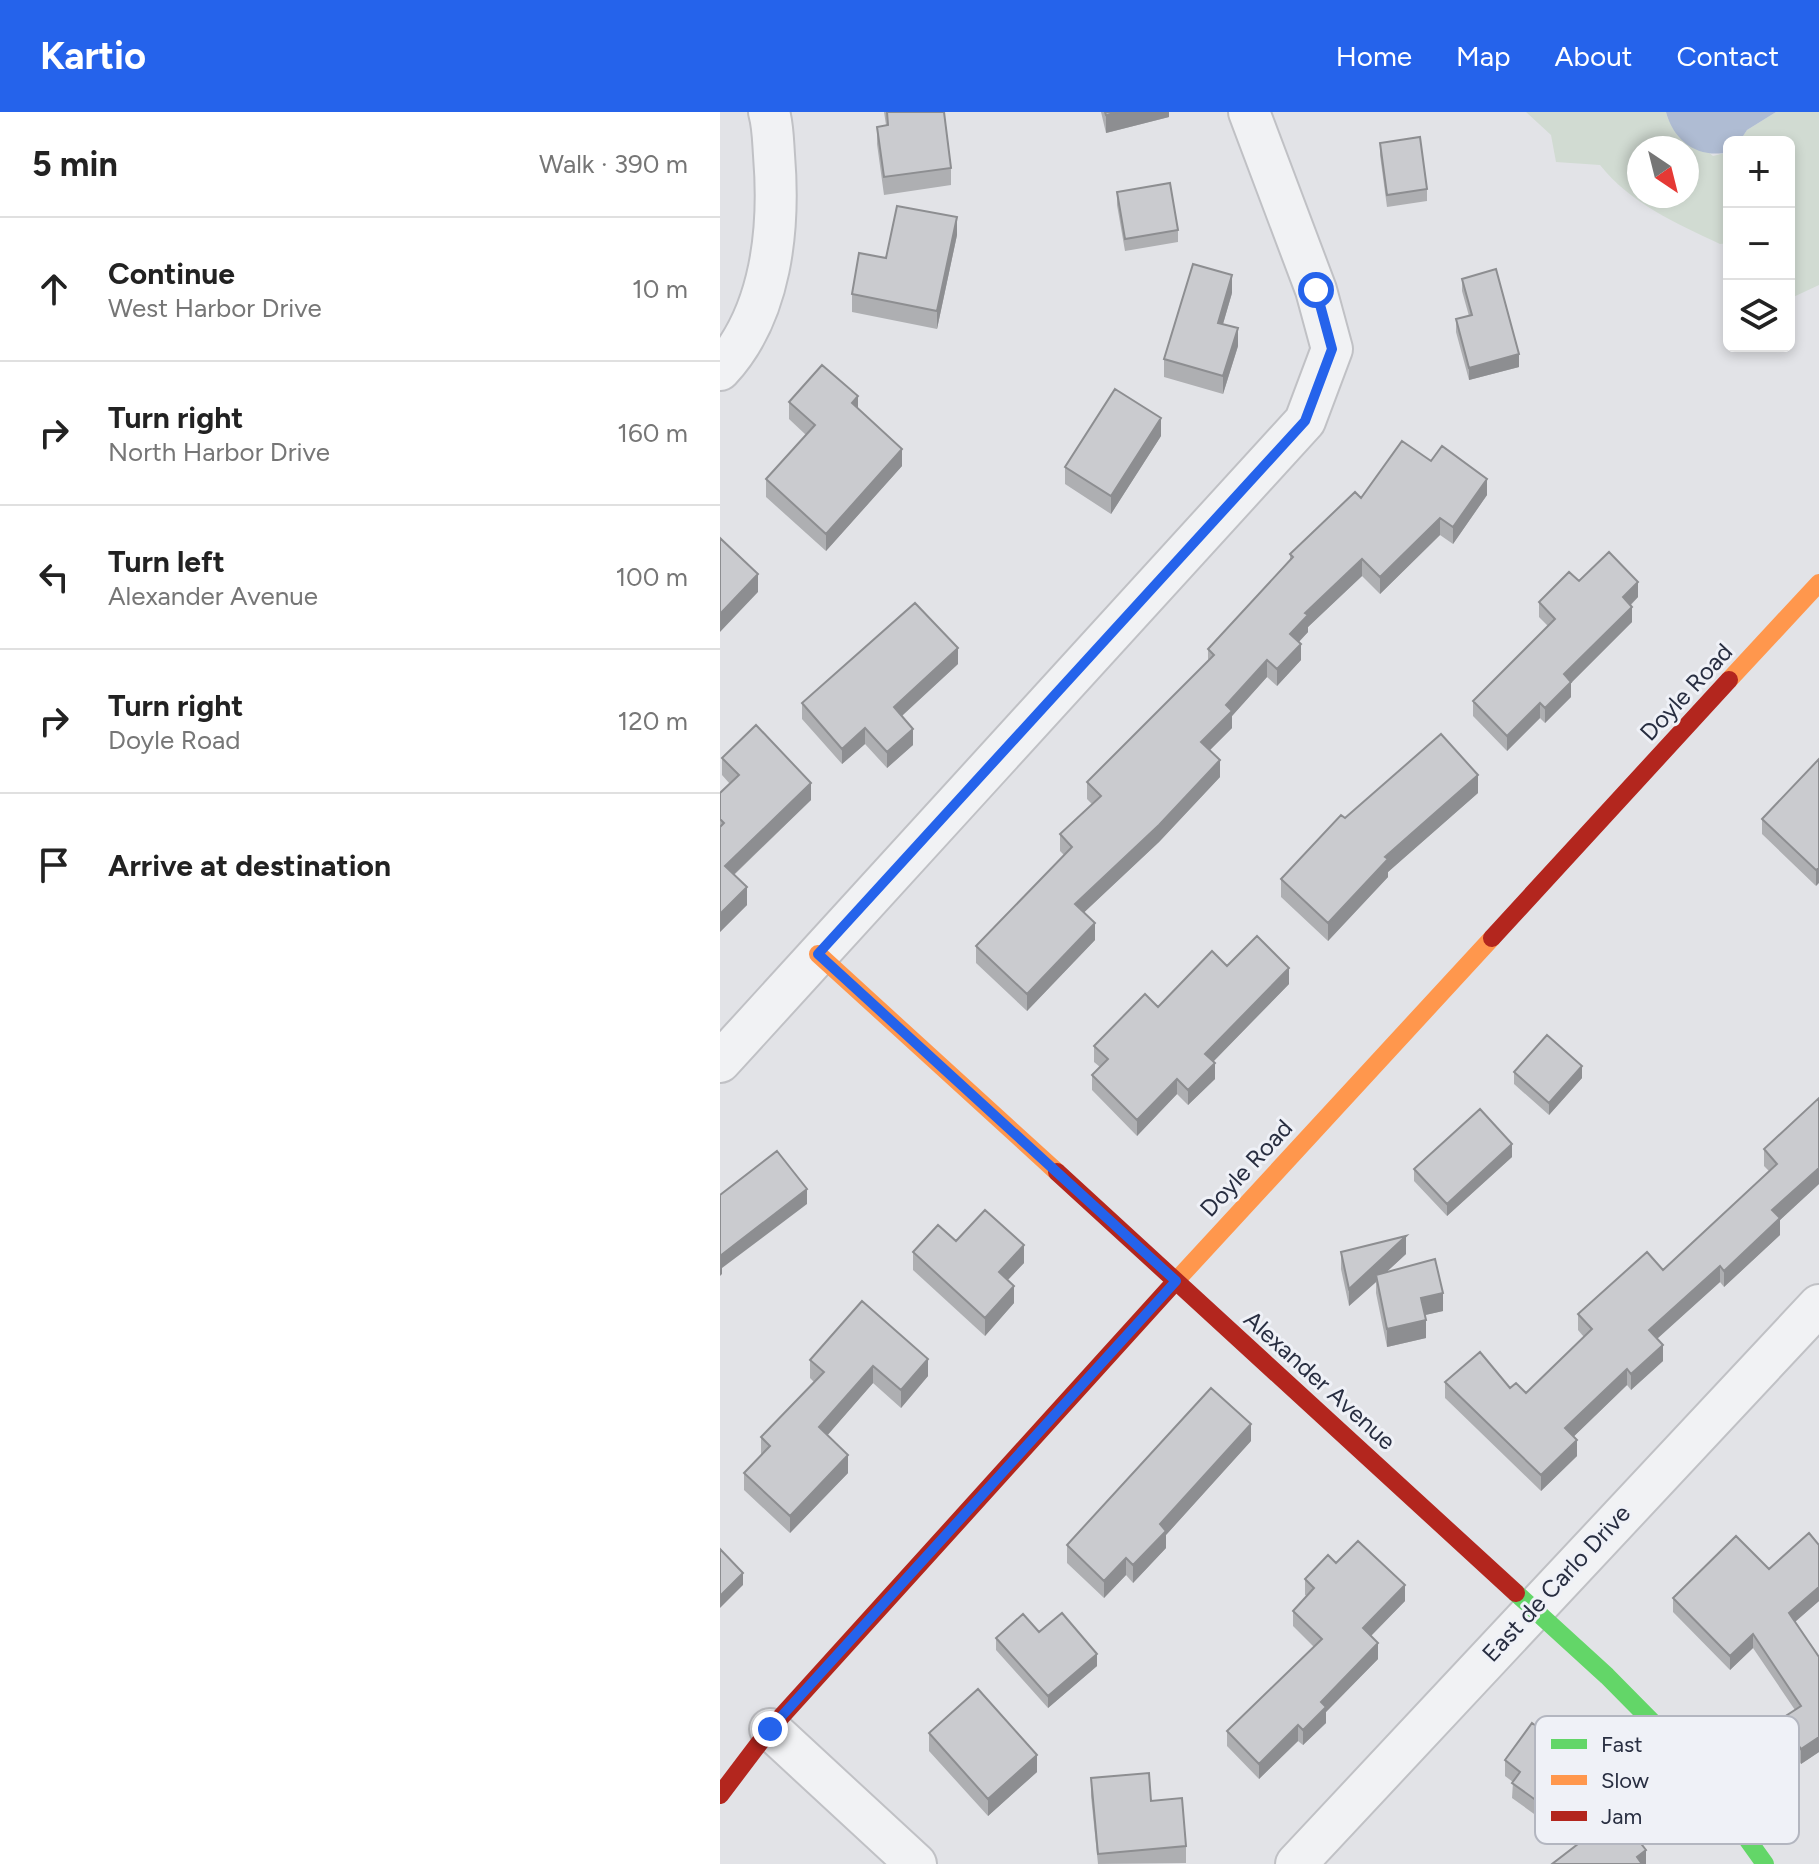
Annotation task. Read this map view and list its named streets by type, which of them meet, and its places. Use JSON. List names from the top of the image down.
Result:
{
  "streets": {
    "main road": ["Doyle Road", "Alexander Avenue"],
    "street": ["East de Carlo Drive"]
  },
  "crossings": [
    ["Doyle Road", "Alexander Avenue"],
    ["Alexander Avenue", "East de Carlo Drive"]
  ],
  "legend": ["Fast", "Slow", "Jam"],
  "north": "bottom right",
  "page": {
    "header": "Kartio",
    "nav": [
      "Home",
      "Map",
      "About",
      "Contact"
    ],
    "heading": ["5 min", "Walk · 390 m"],
    "map_buttons": ["+", "−"],
    "list": [
      ["Continue", "West Harbor Drive", "10 m"],
      ["Turn right", "North Harbor Drive", "160 m"],
      ["Turn left", "Alexander Avenue", "100 m"],
      ["Turn right", "Doyle Road", "120 m"],
      "Arrive at destination"
    ]
  }
}
